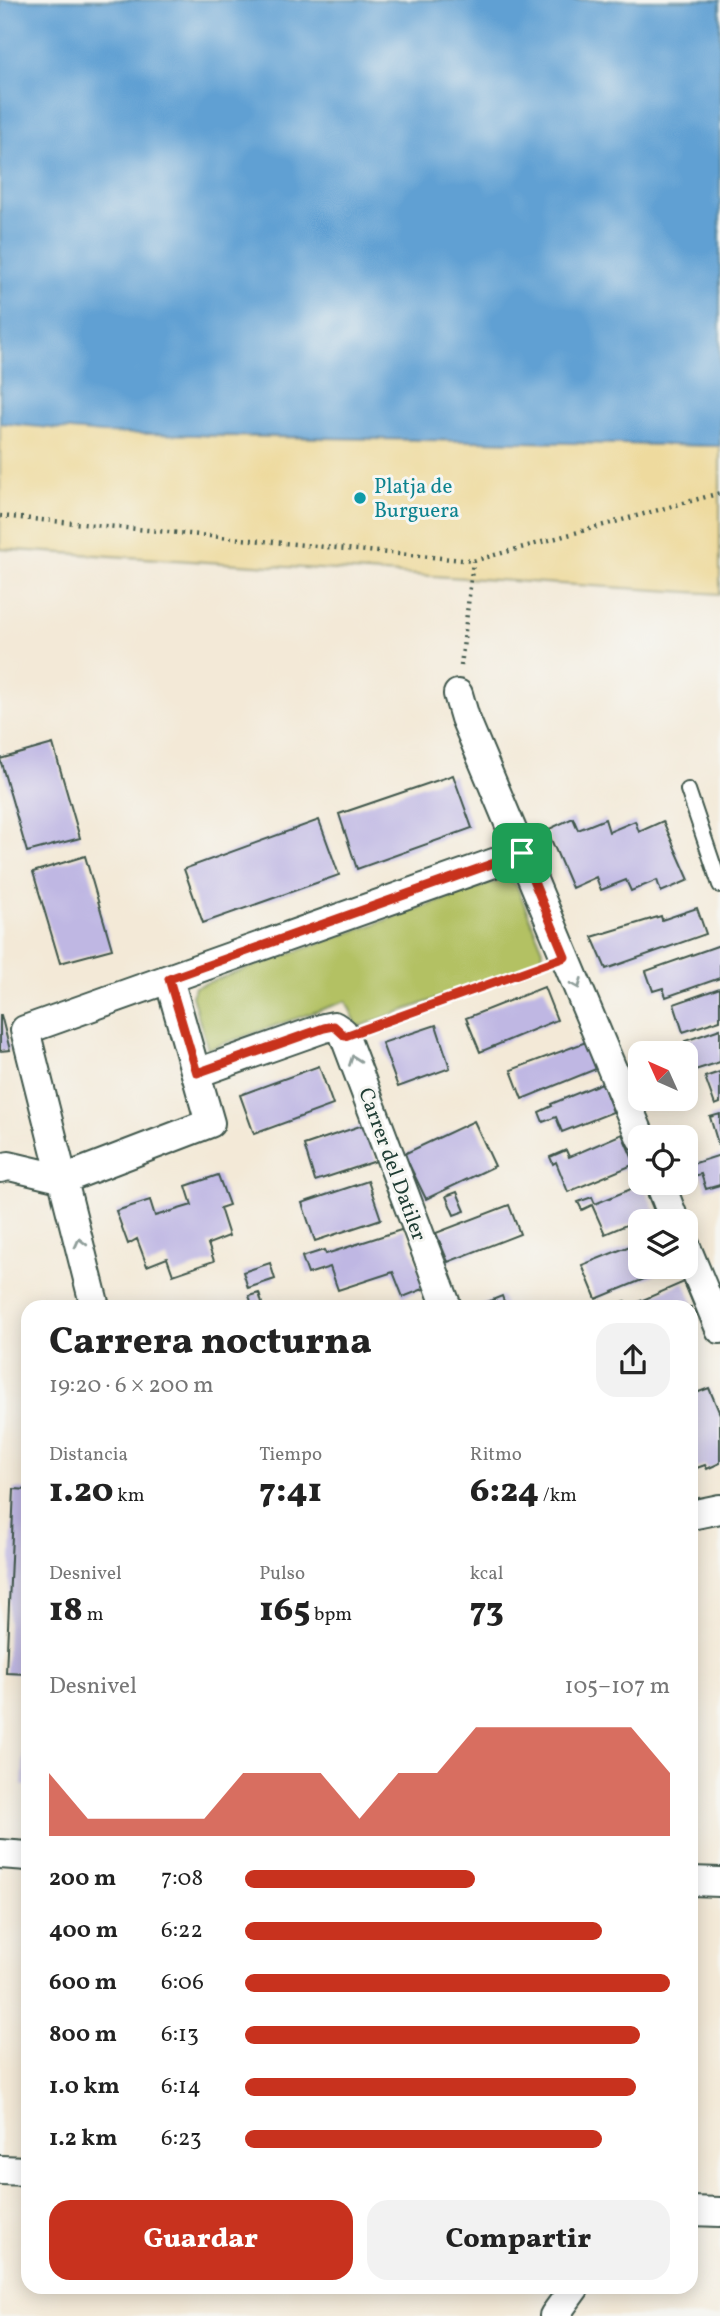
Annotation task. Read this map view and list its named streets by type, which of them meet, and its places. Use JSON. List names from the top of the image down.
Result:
{
  "streets": {
    "street": ["Carrer del Datiler"]
  },
  "places": ["Platja de Burguera"],
  "north": "top left",
  "page": {
    "heading": ["Carrera nocturna", "19:20 · 6 × 200 m"],
    "stats": [
      ["Distancia", "1.20 km"],
      ["Tiempo", "7:41"],
      ["Ritmo", "6:24 /km"],
      ["Desnivel", "18 m"],
      ["Pulso", "165 bpm"],
      ["kcal", "73"]
    ],
    "chart": ["Desnivel", "105–107 m"],
    "list": [
      {
        "name": "200 m",
        "note": "7:08"
      },
      {
        "name": "400 m",
        "note": "6:22"
      },
      {
        "name": "600 m",
        "note": "6:06"
      },
      {
        "name": "800 m",
        "note": "6:13"
      },
      {
        "name": "1.0 km",
        "note": "6:14"
      },
      {
        "name": "1.2 km",
        "note": "6:23"
      }
    ],
    "buttons": ["Guardar", "Compartir"]
  }
}
